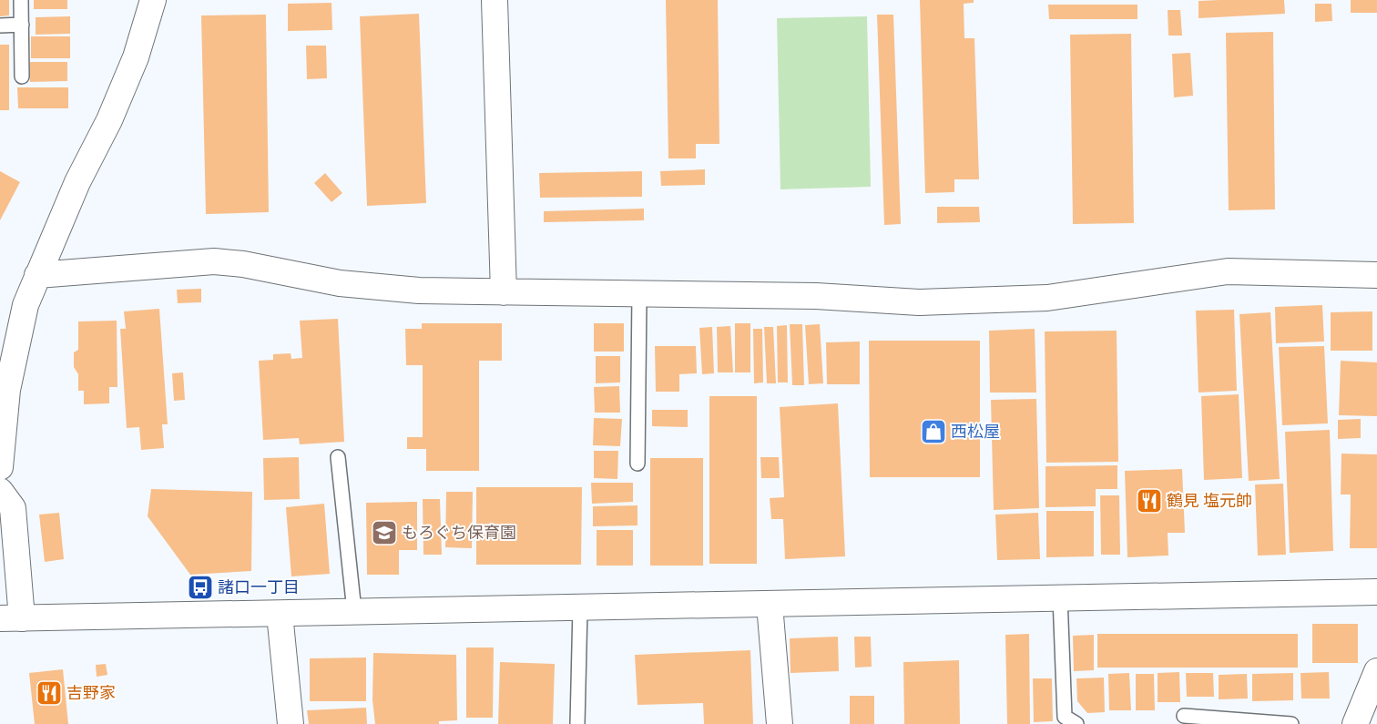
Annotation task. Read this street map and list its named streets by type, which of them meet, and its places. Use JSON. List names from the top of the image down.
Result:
{
  "places": {
    "shop": ["西松屋"],
    "restaurant": ["鶴見 塩元帥", "吉野家"],
    "school or university": ["もろぐち保育園"],
    "bus stop": ["諸口一丁目"]
  }
}
